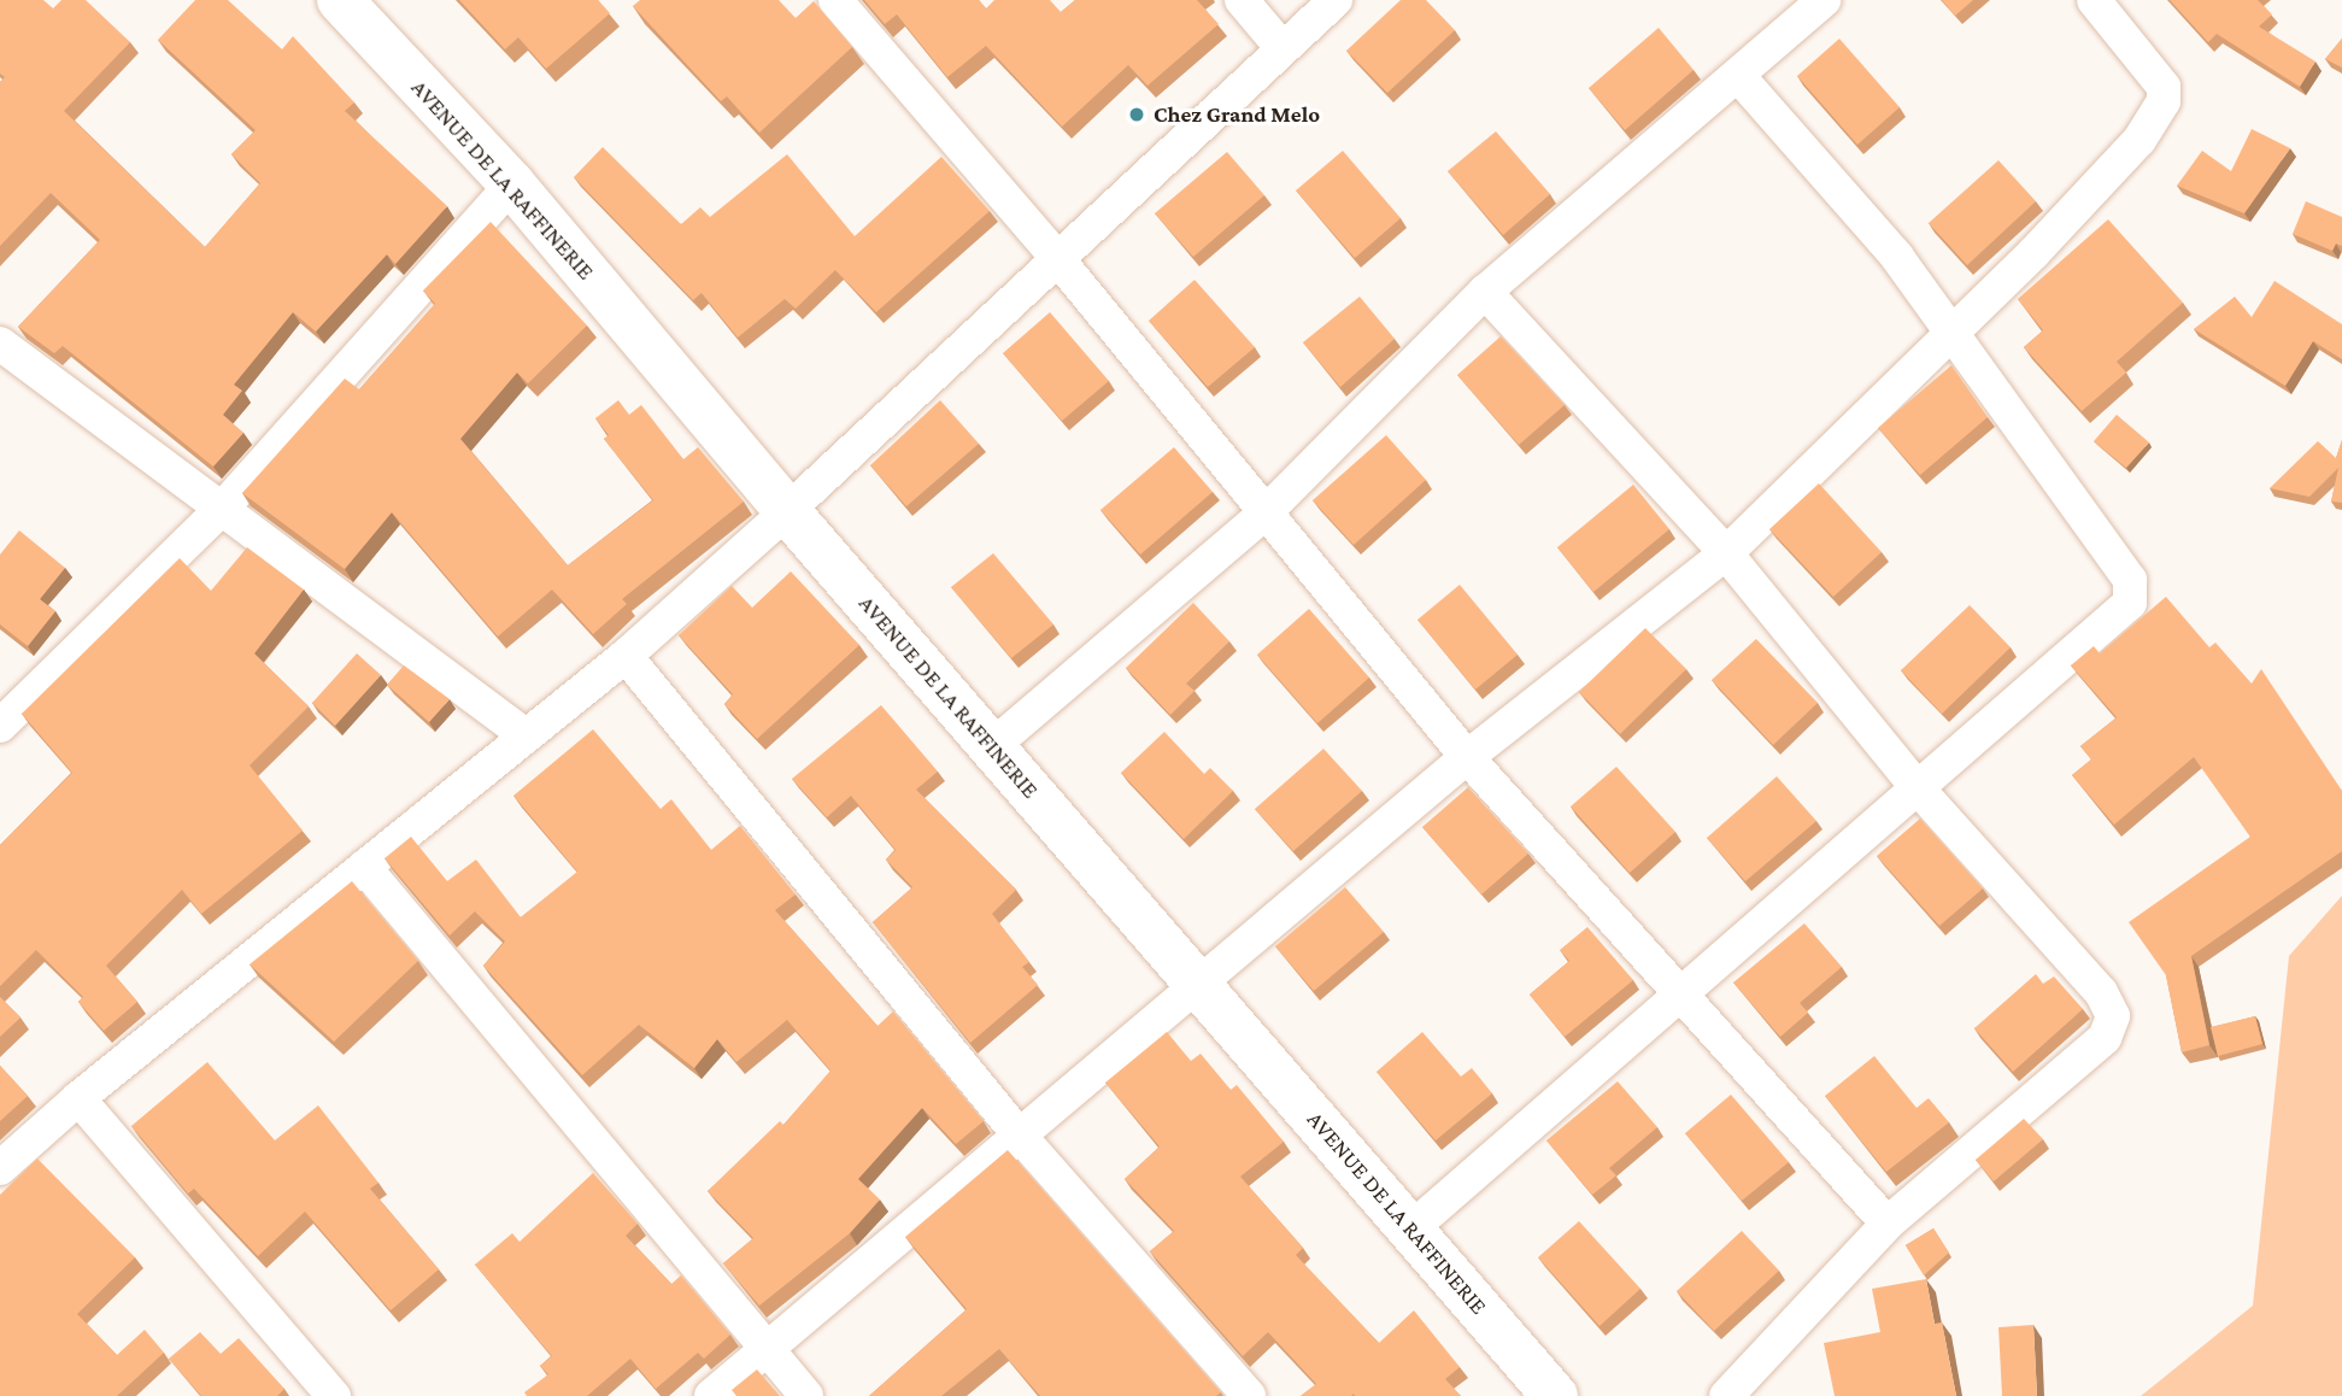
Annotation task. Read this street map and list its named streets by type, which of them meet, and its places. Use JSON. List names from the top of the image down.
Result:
{
  "streets": {
    "street": ["AVENUE DE LA RAFFINERIE"]
  },
  "places": ["Chez Grand Melo"]
}
